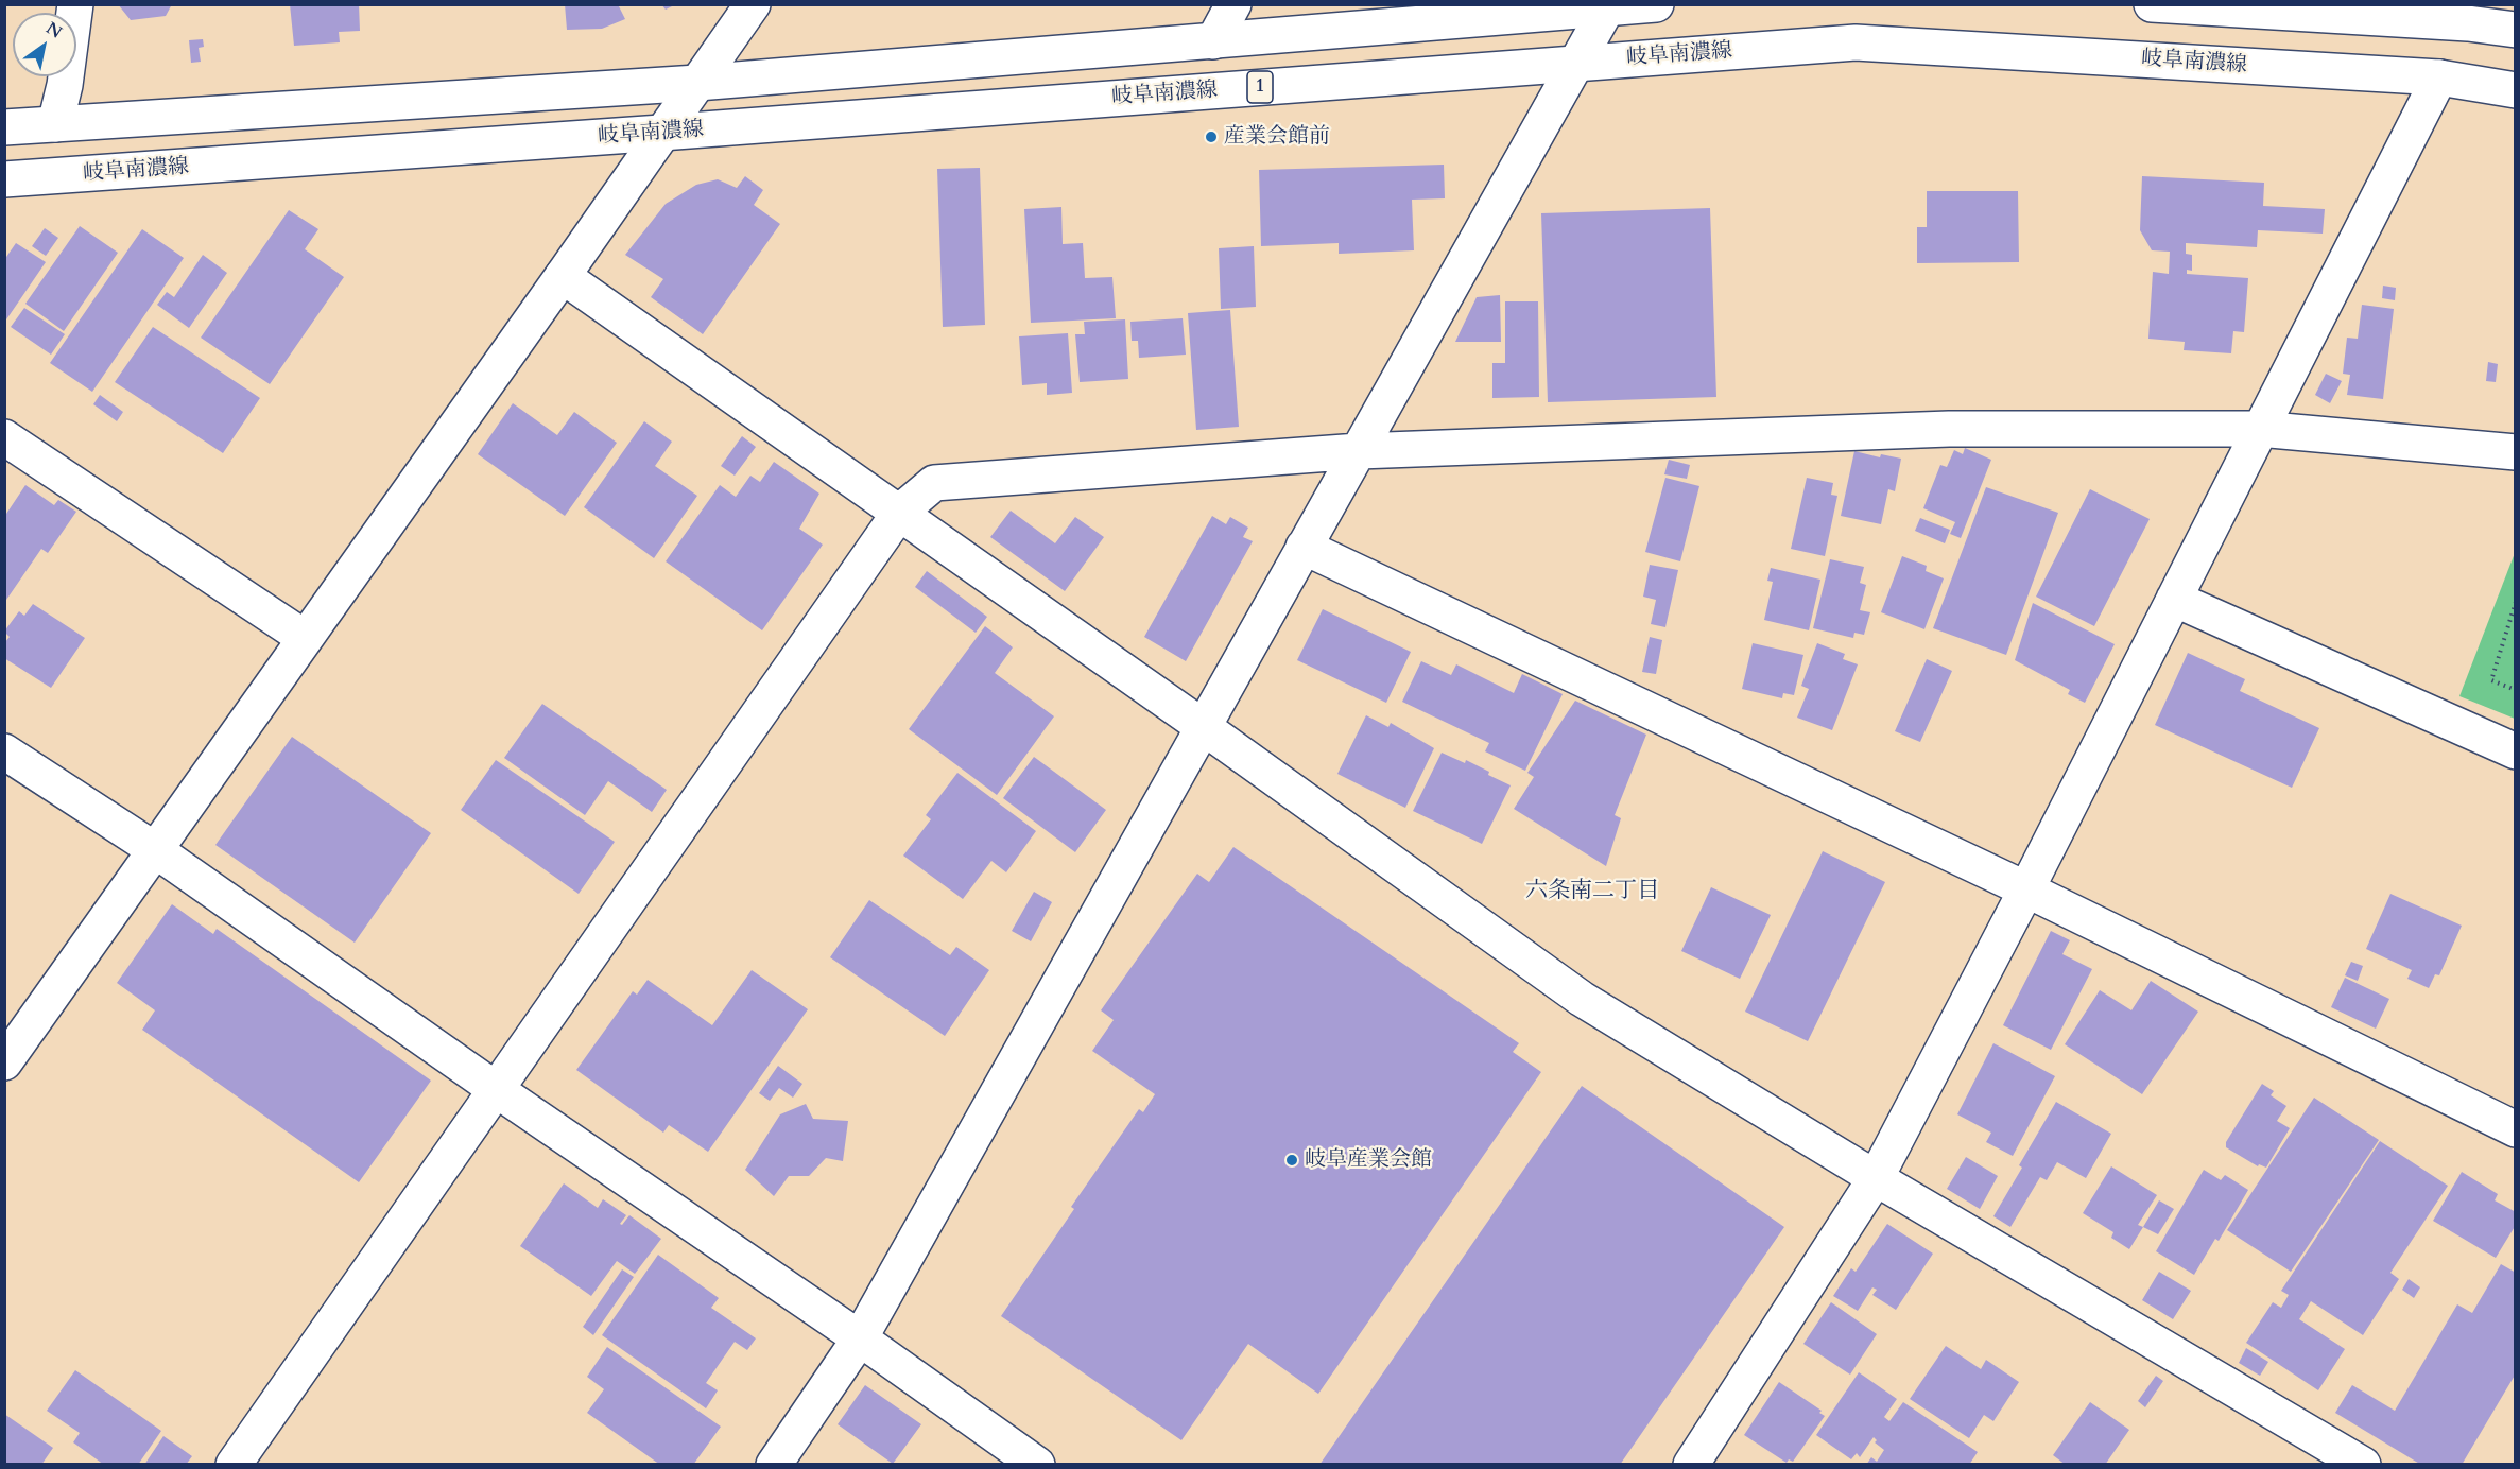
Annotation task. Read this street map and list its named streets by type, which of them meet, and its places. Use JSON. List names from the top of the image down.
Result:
{
  "streets": {
    "street": ["岐阜南濃線", "1"]
  },
  "districts": ["六条南二丁目"],
  "places": ["産業会館前", "岐阜産業会館"],
  "north": "top right"
}
